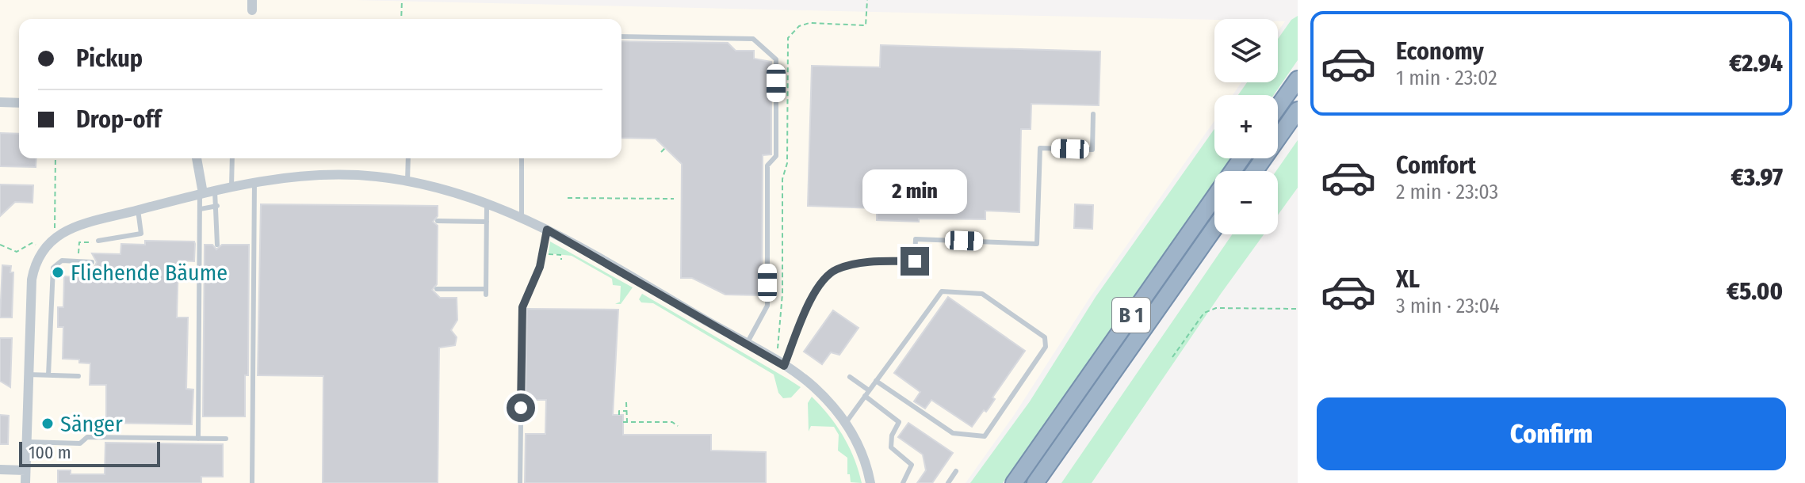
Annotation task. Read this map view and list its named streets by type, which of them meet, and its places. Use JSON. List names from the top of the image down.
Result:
{
  "streets": {
    "highway": ["B 1"]
  },
  "places": ["Fliehende Bäume", "Sänger"],
  "scale_bar": "100 m",
  "page": {
    "list": [
      {
        "name": "Economy",
        "note": "1 min · 23:02",
        "value": "€2.94"
      },
      {
        "name": "Comfort",
        "note": "2 min · 23:03",
        "value": "€3.97"
      },
      {
        "name": "XL",
        "note": "3 min · 23:04",
        "value": "€5.00"
      }
    ],
    "map_buttons": ["+", "−"],
    "banner": ["Pickup", "Drop-off"],
    "bubble": "2 min",
    "buttons": "Confirm",
    "scale": "100 m"
  }
}
